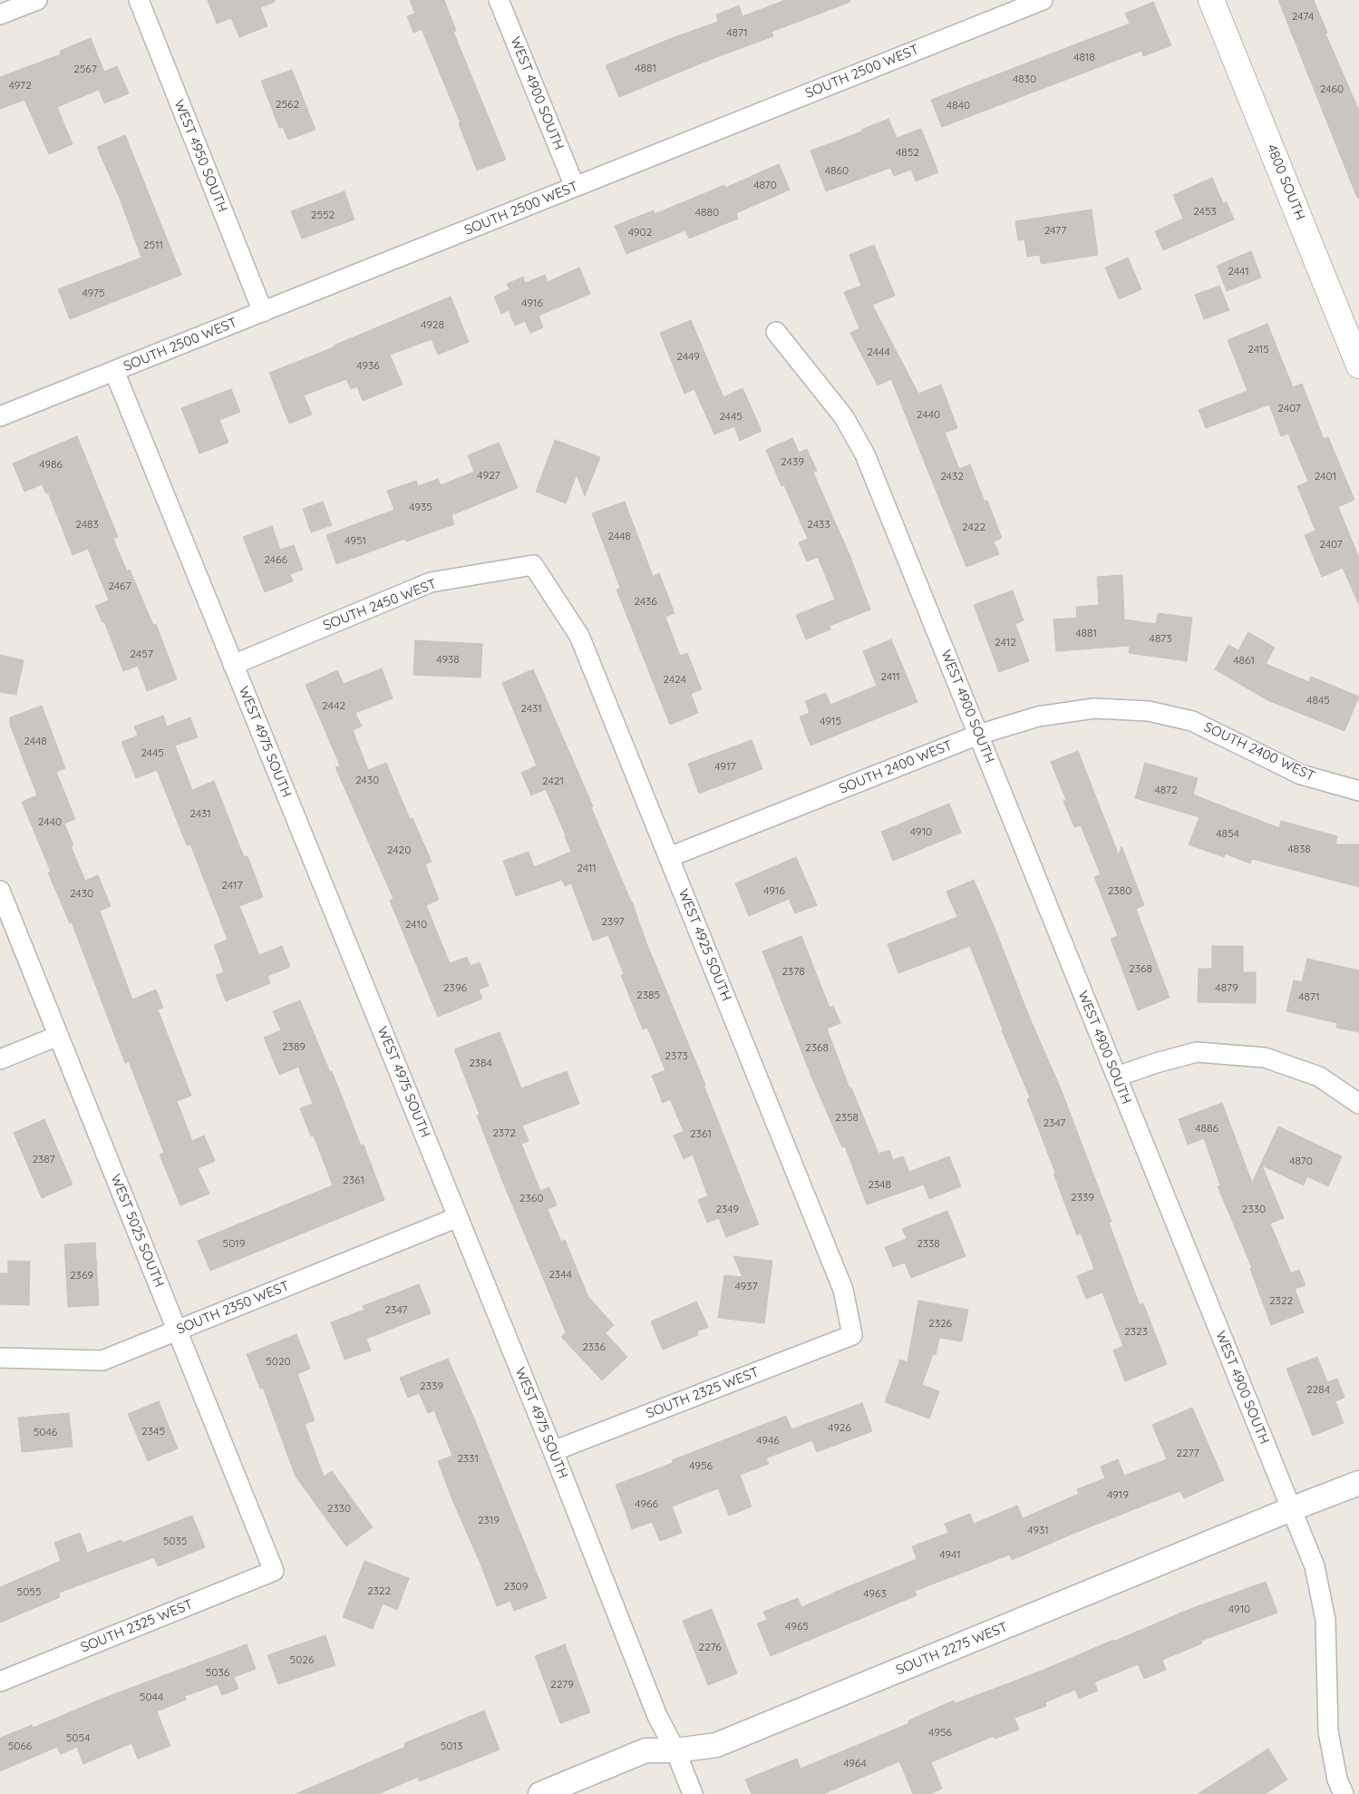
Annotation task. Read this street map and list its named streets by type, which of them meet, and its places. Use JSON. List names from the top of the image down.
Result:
{
  "streets": {
    "main road": ["4800 SOUTH"],
    "street": [
      "SOUTH 2500 WEST",
      "WEST 4900 SOUTH",
      "WEST 4950 SOUTH",
      "SOUTH 2450 WEST",
      "WEST 4975 SOUTH",
      "SOUTH 2400 WEST",
      "WEST 4925 SOUTH",
      "WEST 5025 SOUTH",
      "SOUTH 2350 WEST",
      "SOUTH 2325 WEST",
      "SOUTH 2275 WEST"
    ]
  },
  "crossings": [
    ["SOUTH 2500 WEST", "WEST 4900 SOUTH"],
    ["SOUTH 2500 WEST", "WEST 4950 SOUTH"],
    ["SOUTH 2500 WEST", "WEST 4975 SOUTH"],
    ["WEST 4900 SOUTH", "SOUTH 2400 WEST"],
    ["WEST 4900 SOUTH", "SOUTH 2275 WEST"],
    ["SOUTH 2450 WEST", "WEST 4975 SOUTH"],
    ["SOUTH 2450 WEST", "WEST 4925 SOUTH"],
    ["WEST 4975 SOUTH", "SOUTH 2350 WEST"],
    ["WEST 4975 SOUTH", "SOUTH 2325 WEST"],
    ["WEST 4975 SOUTH", "SOUTH 2275 WEST"],
    ["SOUTH 2400 WEST", "WEST 4925 SOUTH"],
    ["WEST 4925 SOUTH", "SOUTH 2325 WEST"],
    ["WEST 5025 SOUTH", "SOUTH 2350 WEST"],
    ["WEST 5025 SOUTH", "SOUTH 2325 WEST"]
  ],
  "house_numbers": [
    "2474",
    "4871",
    "4818",
    "4881",
    "2567",
    "4830",
    "4972",
    "2460",
    "2562",
    "4840",
    "4852",
    "4860",
    "4870",
    "2453",
    "4880",
    "2552",
    "2477",
    "4902",
    "2511",
    "2441",
    "4975",
    "4916",
    "4928",
    "2415",
    "2444",
    "2449",
    "4936",
    "2407",
    "2440",
    "2445",
    "2439",
    "4986",
    "4927",
    "2432",
    "2401",
    "4935",
    "2483",
    "2433",
    "2422",
    "2448",
    "4951",
    "2407",
    "2466",
    "2467",
    "2436",
    "4881",
    "4873",
    "2412",
    "2457",
    "4938",
    "4861",
    "2411",
    "2424",
    "4845",
    "2442",
    "2431",
    "4915",
    "2448",
    "2445",
    "4917",
    "2430",
    "2421",
    "4872",
    "2431",
    "2440",
    "4910",
    "4854",
    "4838",
    "2420",
    "2411",
    "2417",
    "4916",
    "2380",
    "2430",
    "2397",
    "2410",
    "2368",
    "2378",
    "2396",
    "4879",
    "2385",
    "4871",
    "2389",
    "2368",
    "2373",
    "2384",
    "2358",
    "2347",
    "4886",
    "2372",
    "2361",
    "2387",
    "4870",
    "2361",
    "2348",
    "2339",
    "2360",
    "2349",
    "2330",
    "5019",
    "2338",
    "2344",
    "2369",
    "4937",
    "2322",
    "2347",
    "2326",
    "2323",
    "2336",
    "5020",
    "2339",
    "2284",
    "4926",
    "2345",
    "5046",
    "4946",
    "2277",
    "2331",
    "4956",
    "4919",
    "4966",
    "2330",
    "2319",
    "4931",
    "5035",
    "4941",
    "2309",
    "2322",
    "5055",
    "4963",
    "4910",
    "4965",
    "2276",
    "5026",
    "5036",
    "2279",
    "5044",
    "4956",
    "5054",
    "5066",
    "5013",
    "4964"
  ]
}
